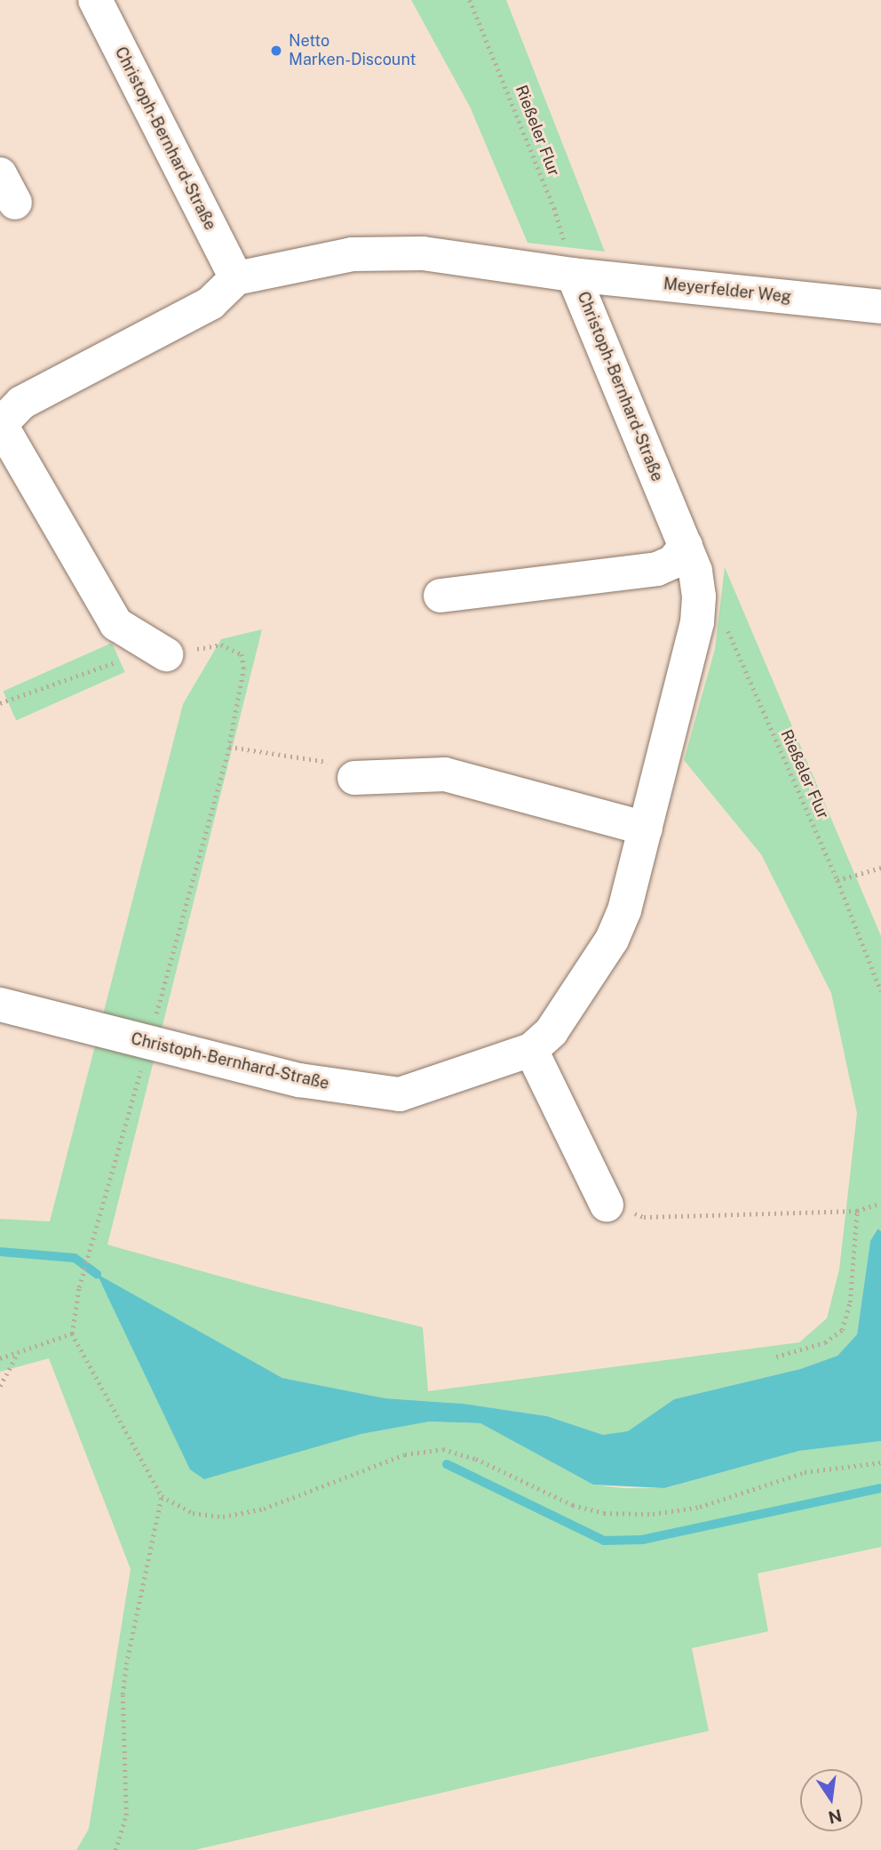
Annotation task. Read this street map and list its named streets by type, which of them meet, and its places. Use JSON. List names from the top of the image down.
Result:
{
  "streets": {
    "street": ["Christoph-Bernhard-Straße", "Meyerfelder Weg"],
    "path": ["Rießeler Flur"]
  },
  "crossings": [
    ["Rießeler Flur", "Christoph-Bernhard-Straße"],
    ["Rießeler Flur", "Meyerfelder Weg"],
    ["Christoph-Bernhard-Straße", "Meyerfelder Weg"]
  ],
  "places": ["Netto Marken-Discount"],
  "north": "bottom"
}
